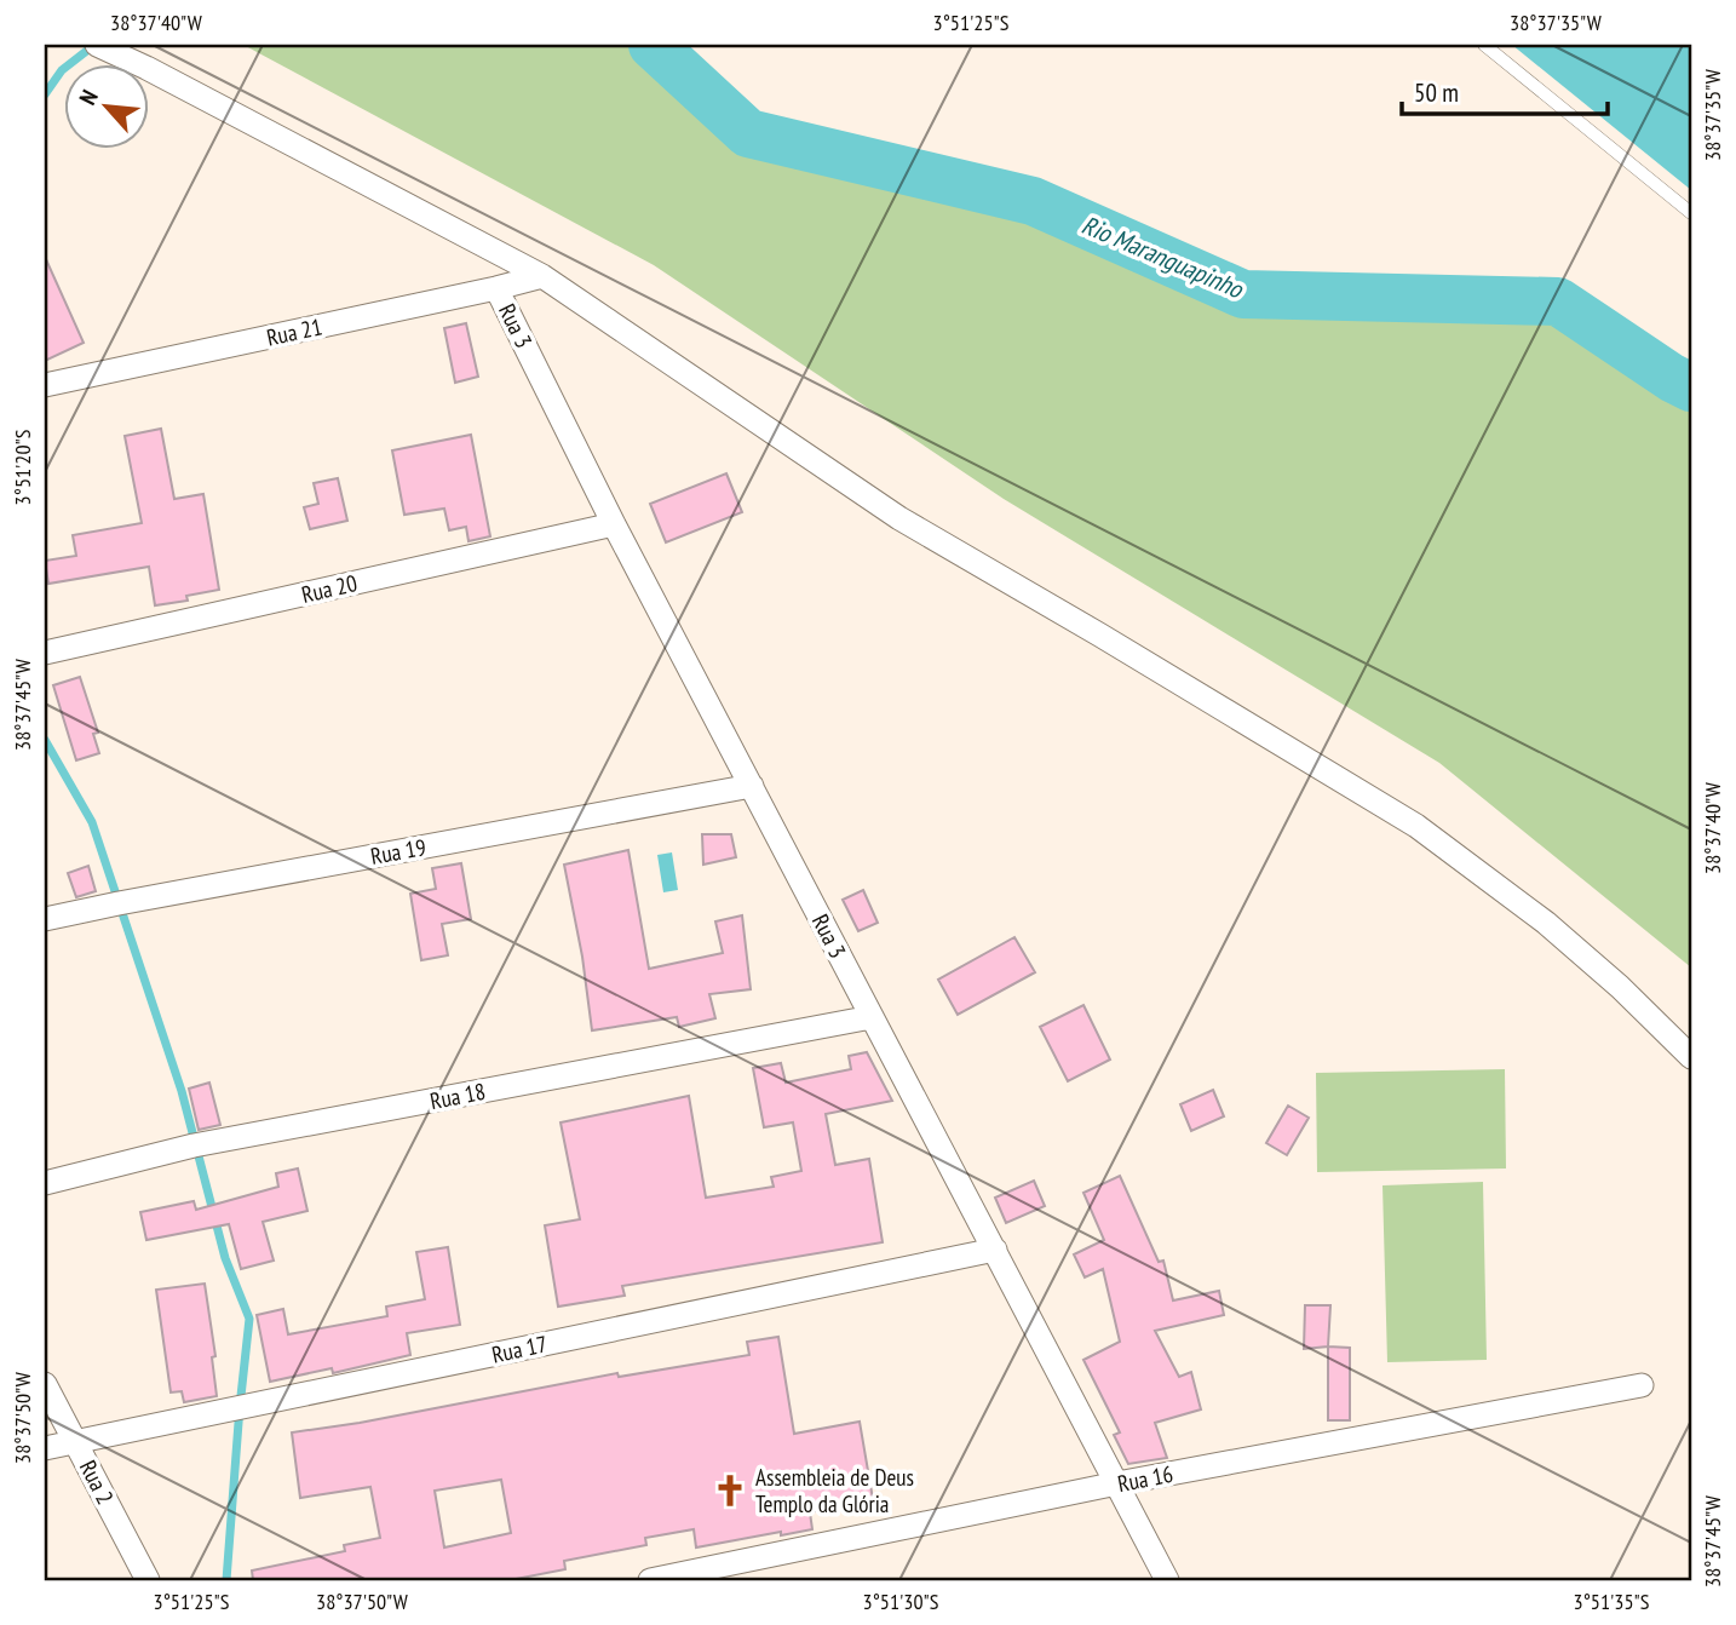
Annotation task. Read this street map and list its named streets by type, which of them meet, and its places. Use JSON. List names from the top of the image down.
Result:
{
  "streets": {
    "street": [
      "Rua 3",
      "Rua 21",
      "Rua 20",
      "Rua 19",
      "Rua 18",
      "Rua 17",
      "Rua 16",
      "Rua 2"
    ]
  },
  "crossings": [
    ["Rua 3", "Rua 21"],
    ["Rua 3", "Rua 20"],
    ["Rua 3", "Rua 19"],
    ["Rua 3", "Rua 18"],
    ["Rua 3", "Rua 17"],
    ["Rua 3", "Rua 16"],
    ["Rua 17", "Rua 2"]
  ],
  "water": ["Rio Maranguapinho"],
  "places": {
    "church": ["Assembleia de Deus Templo da Glória"]
  },
  "scale_bar": "50 m",
  "north": "top left",
  "coordinates": [
    "38°37'40\"W",
    "3°51'25\"S",
    "38°37'35\"W",
    "3°51'20\"S",
    "38°37'45\"W",
    "38°37'50\"W",
    "3°51'30\"S",
    "3°51'35\"S"
  ]
}
